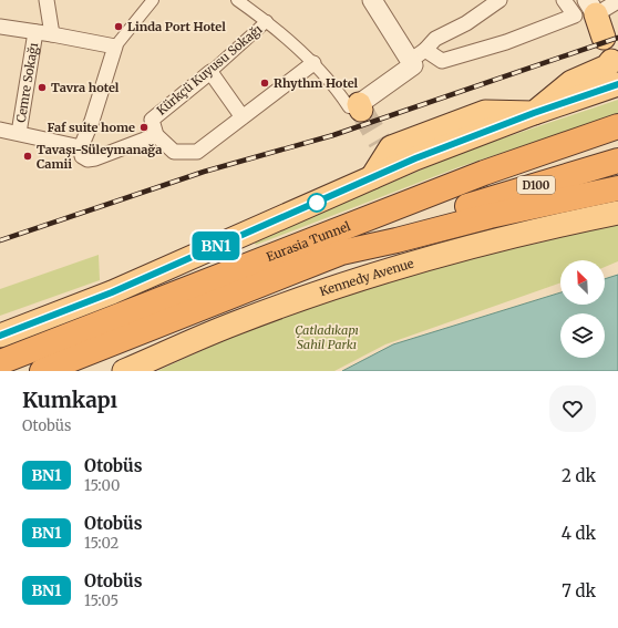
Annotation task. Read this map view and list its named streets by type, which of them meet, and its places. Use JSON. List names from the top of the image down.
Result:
{
  "streets": {
    "highway": ["D100", "Eurasia Tunnel"],
    "main road": ["Kennedy Avenue"],
    "street": ["Kürkçü Kuyusu Sokağı", "Cemre Sokağı"]
  },
  "parks": ["Çatladıkapı Sahil Parkı"],
  "places": [
    "Linda Port Hotel",
    "Rhythm Hotel",
    "Tavra hotel",
    "Faf suite home",
    "Tavaşı-Süleymanağa Camii"
  ],
  "lines": ["bus line BN1"],
  "north": "top left",
  "page": {
    "on_map": "BN1",
    "heading": ["Kumkapı", "Otobüs"],
    "list": [
      {
        "mark": "BN1",
        "name": "Otobüs",
        "note": "15:00",
        "value": "2 dk"
      },
      {
        "mark": "BN1",
        "name": "Otobüs",
        "note": "15:02",
        "value": "4 dk"
      },
      {
        "mark": "BN1",
        "name": "Otobüs",
        "note": "15:05",
        "value": "7 dk"
      }
    ]
  }
}
